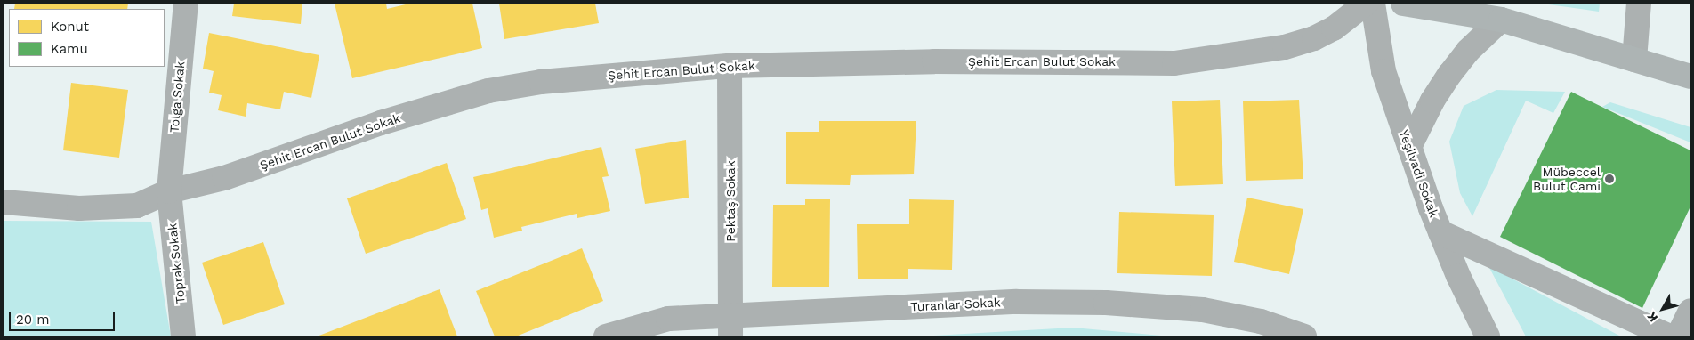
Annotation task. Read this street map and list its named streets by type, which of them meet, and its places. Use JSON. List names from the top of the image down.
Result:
{
  "streets": {
    "street": [
      "Şehit Ercan Bulut Sokak",
      "Tolga Sokak",
      "Yeşilvadi Sokak",
      "Pektaş Sokak",
      "Toprak Sokak",
      "Turanlar Sokak"
    ]
  },
  "crossings": [
    ["Şehit Ercan Bulut Sokak", "Tolga Sokak"],
    ["Şehit Ercan Bulut Sokak", "Pektaş Sokak"],
    ["Şehit Ercan Bulut Sokak", "Toprak Sokak"],
    ["Tolga Sokak", "Toprak Sokak"],
    ["Pektaş Sokak", "Turanlar Sokak"]
  ],
  "places": ["Mübeccel Bulut Cami"],
  "legend": ["Konut", "Kamu"],
  "scale_bar": "20 m",
  "north": "bottom left"
}
